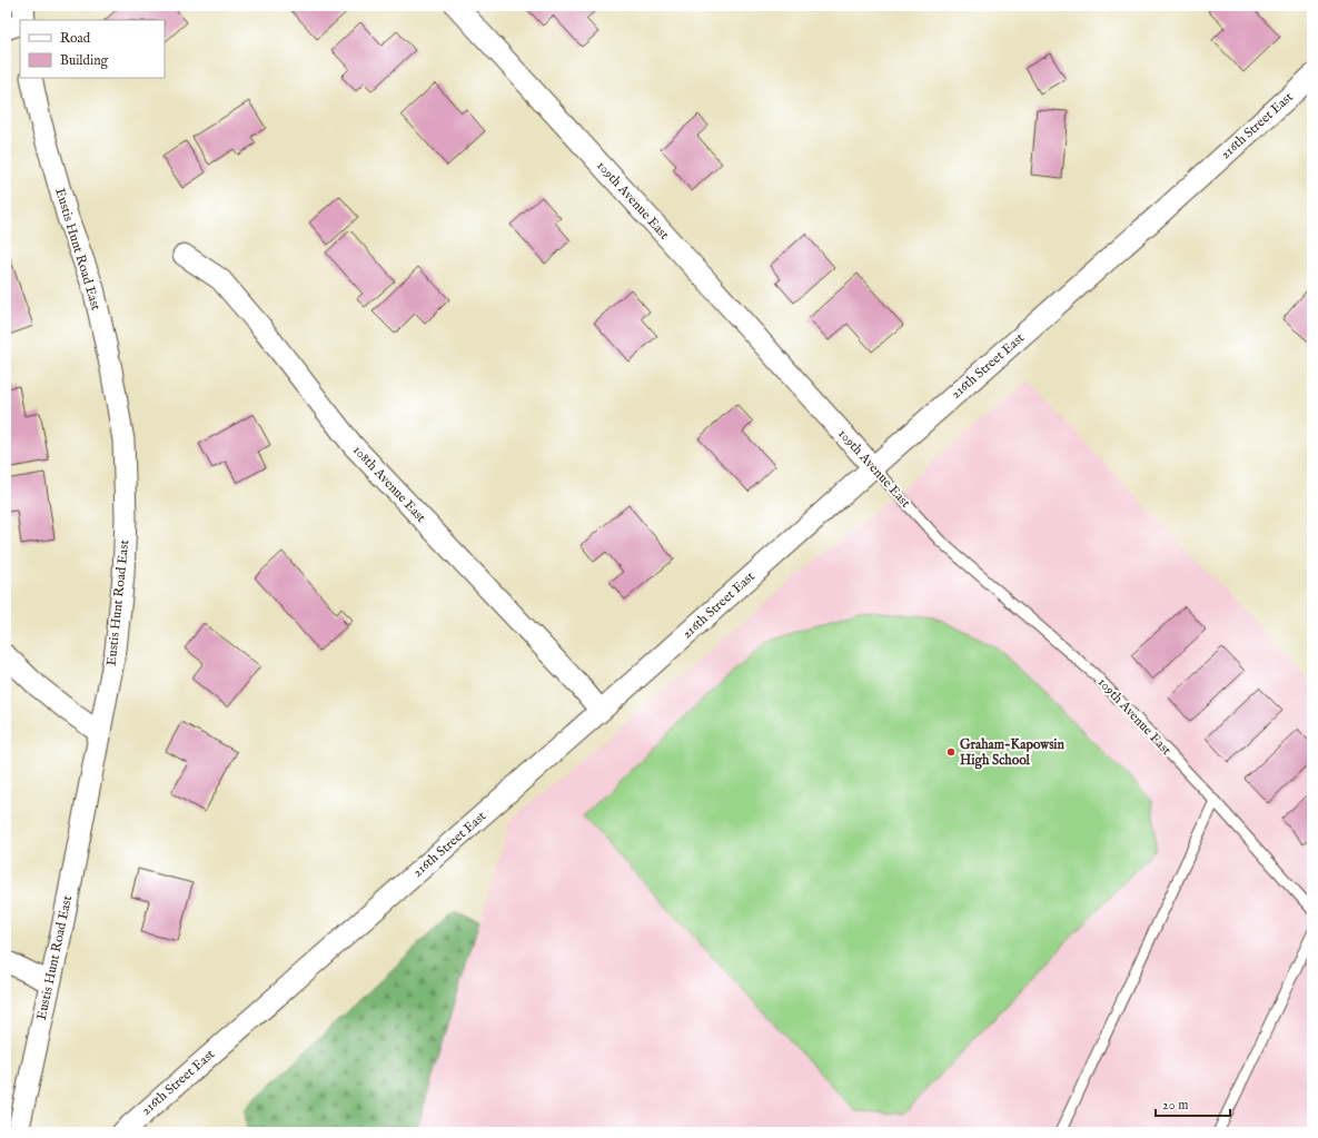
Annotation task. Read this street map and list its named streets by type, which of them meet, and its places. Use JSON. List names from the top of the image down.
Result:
{
  "streets": {
    "street": [
      "216th Street East",
      "109th Avenue East",
      "Eustis Hunt Road East",
      "108th Avenue East"
    ]
  },
  "crossings": [
    ["216th Street East", "109th Avenue East"],
    ["216th Street East", "108th Avenue East"]
  ],
  "places": ["Graham-Kapowsin High School"],
  "legend": ["Road", "Building"],
  "scale_bar": "20 m"
}
